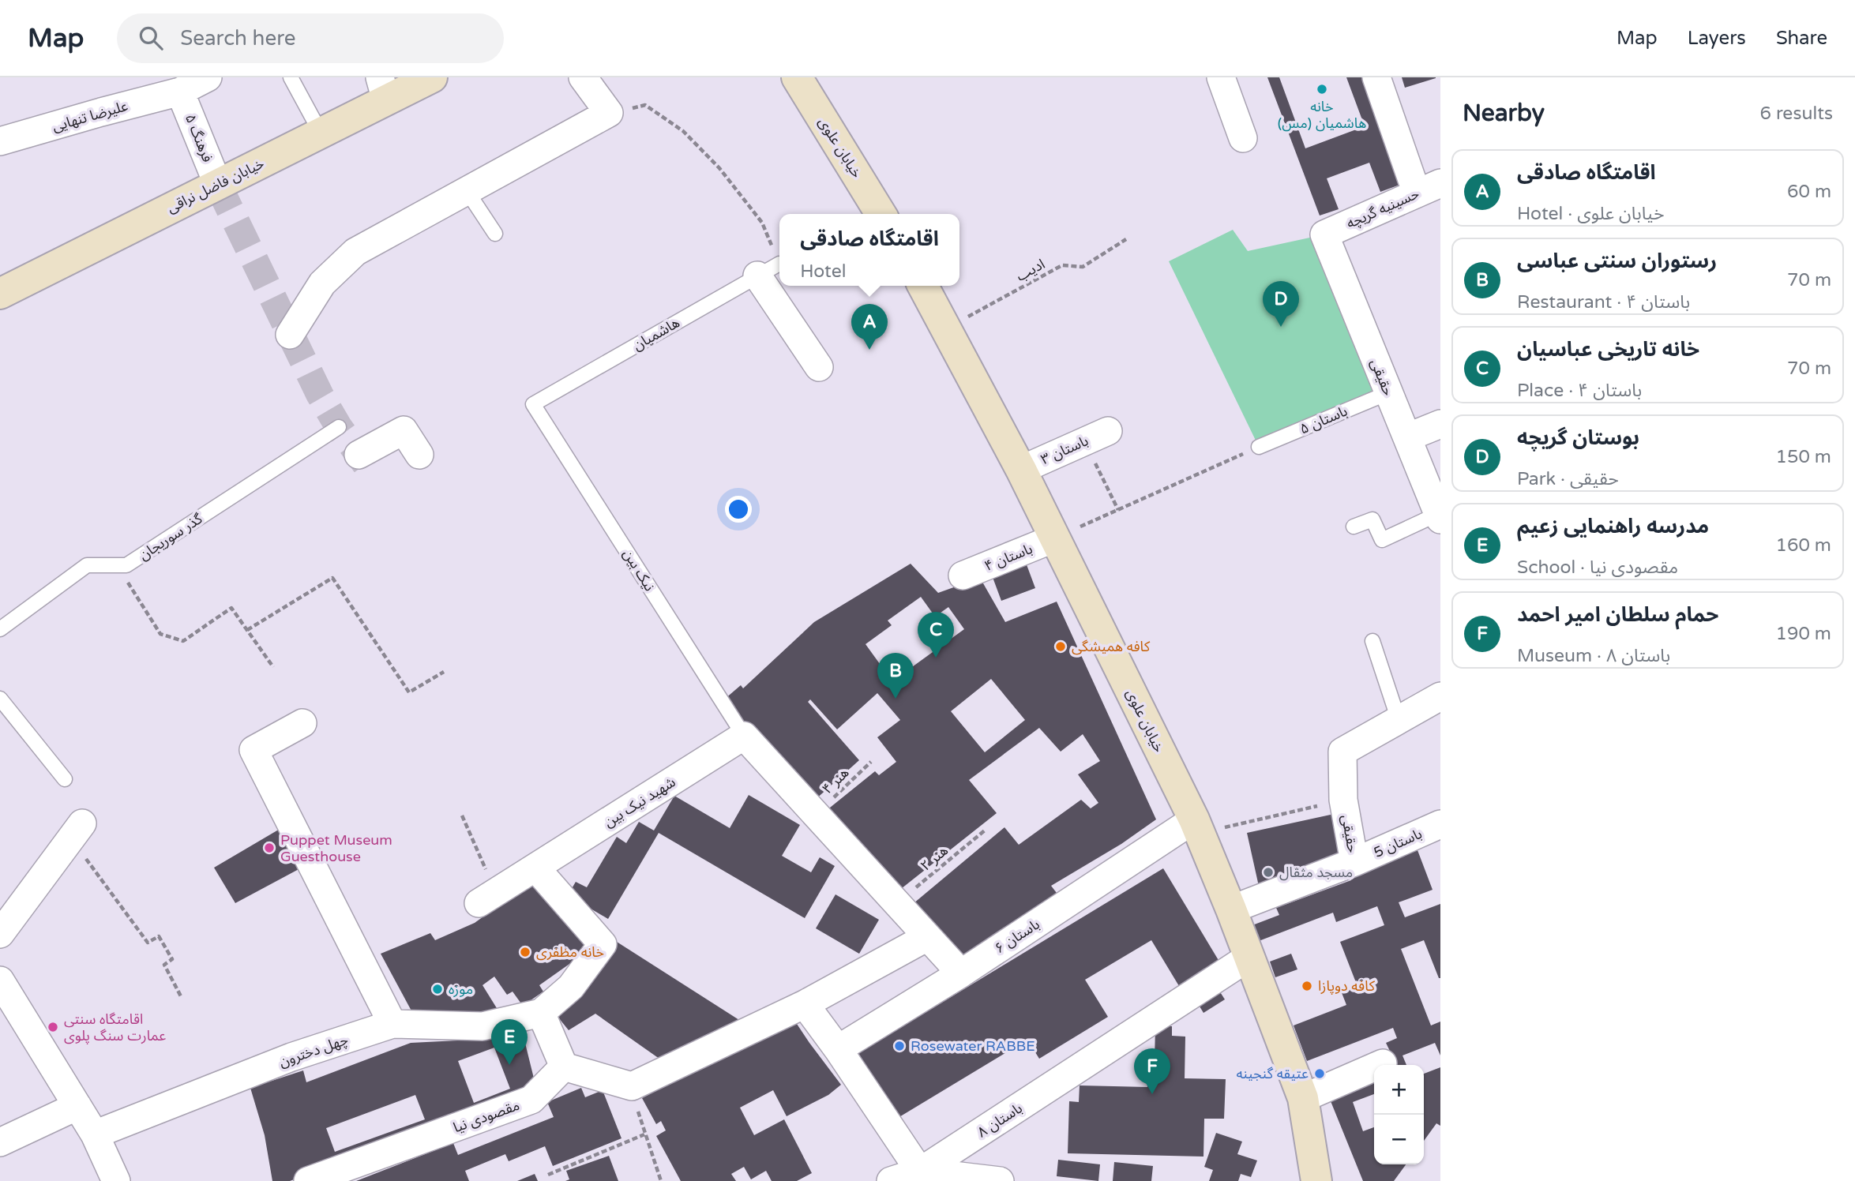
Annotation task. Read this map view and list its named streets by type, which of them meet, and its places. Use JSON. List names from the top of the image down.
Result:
{
  "streets": {
    "main road": ["خیابان علوی", "خیابان فاضل نراقی"],
    "street": [
      "علیرضا تنهایی",
      "فرهنگ ۵",
      "حسینیه گریچه",
      "حقیقی",
      "باستان ۳",
      "باستان ۴",
      "شهید نیک بین",
      "باستان 5",
      "باستان ۶",
      "چهل دخترون",
      "مقصودی نیا",
      "باستان ۸"
    ],
    "lane": [
      "هاشمیان",
      "باستان ۵",
      "گذر سوریجان",
      "نیک بین"
    ],
    "path": ["ادیب", "هنر ۴", "هنر ۲"]
  },
  "crossings": [
    ["علیرضا تنهایی", "فرهنگ ۵"],
    ["فرهنگ ۵", "خیابان فاضل نراقی"],
    ["خیابان علوی", "ادیب"],
    ["خیابان علوی", "باستان ۳"],
    ["خیابان علوی", "باستان ۴"],
    ["خیابان علوی", "باستان 5"],
    ["خیابان علوی", "باستان ۶"],
    ["خیابان علوی", "باستان ۸"],
    ["حسینیه گریچه", "حقیقی"],
    ["هاشمیان", "نیک بین"],
    ["حقیقی", "باستان ۵"],
    ["حقیقی", "باستان 5"],
    ["نیک بین", "شهید نیک بین"]
  ],
  "places": [
    "خانه هاشمیان (مس)",
    "کافه همیشگی",
    "Puppet Museum Guesthouse",
    "مسجد مثقال",
    "خانه مظفری",
    "کافه دوپازا",
    "موزه",
    "اقامتگاه سنتی عمارت سنگ پلوی",
    "Rosewater RABBE",
    "عتیقه گنجینه"
  ],
  "page": {
    "header": "Map",
    "search": "Search here",
    "nav": ["Map", "Layers", "Share"],
    "heading": ["Nearby", "6 results"],
    "list": [
      {
        "mark": "A",
        "name": "اقامتگاه صادقی",
        "note": "Hotel · خیابان علوی",
        "value": "60 m"
      },
      {
        "mark": "B",
        "name": "رستوران سنتی عباسی",
        "note": "Restaurant · باستان ۴",
        "value": "70 m"
      },
      {
        "mark": "C",
        "name": "خانه تاریخی عباسیان",
        "note": "Place · باستان ۴",
        "value": "70 m"
      },
      {
        "mark": "D",
        "name": "بوستان گریچه",
        "note": "Park · حقیقی",
        "value": "150 m"
      },
      {
        "mark": "E",
        "name": "مدرسه راهنمایی زعیم",
        "note": "School · مقصودی نیا",
        "value": "160 m"
      },
      {
        "mark": "F",
        "name": "حمام سلطان امیر احمد",
        "note": "Museum · باستان ۸",
        "value": "190 m"
      }
    ],
    "popup": ["اقامتگاه صادقی", "Hotel"],
    "pins": [
      "D",
      "A",
      "C",
      "B",
      "E",
      "F"
    ],
    "map_buttons": ["+", "−"]
  }
}
